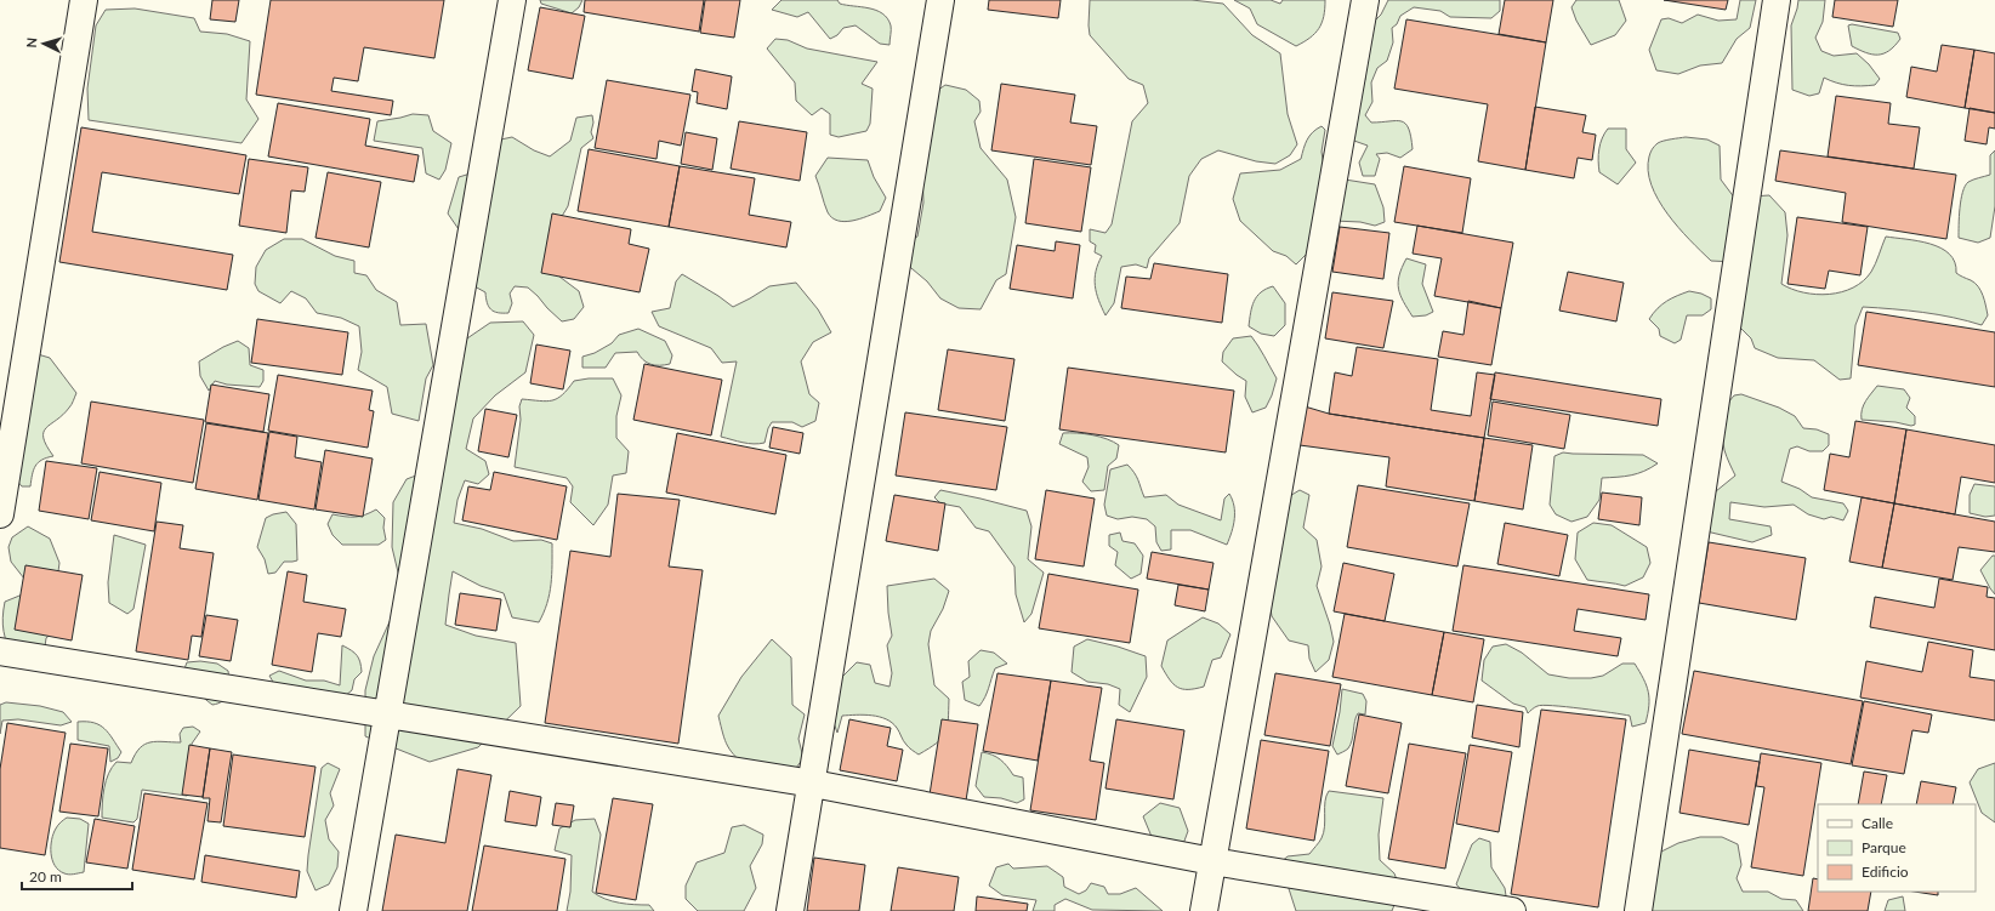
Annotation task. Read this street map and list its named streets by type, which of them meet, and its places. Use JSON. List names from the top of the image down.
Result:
{
  "legend": ["Calle", "Parque", "Edificio"],
  "scale_bar": "20 m",
  "north": "left"
}
